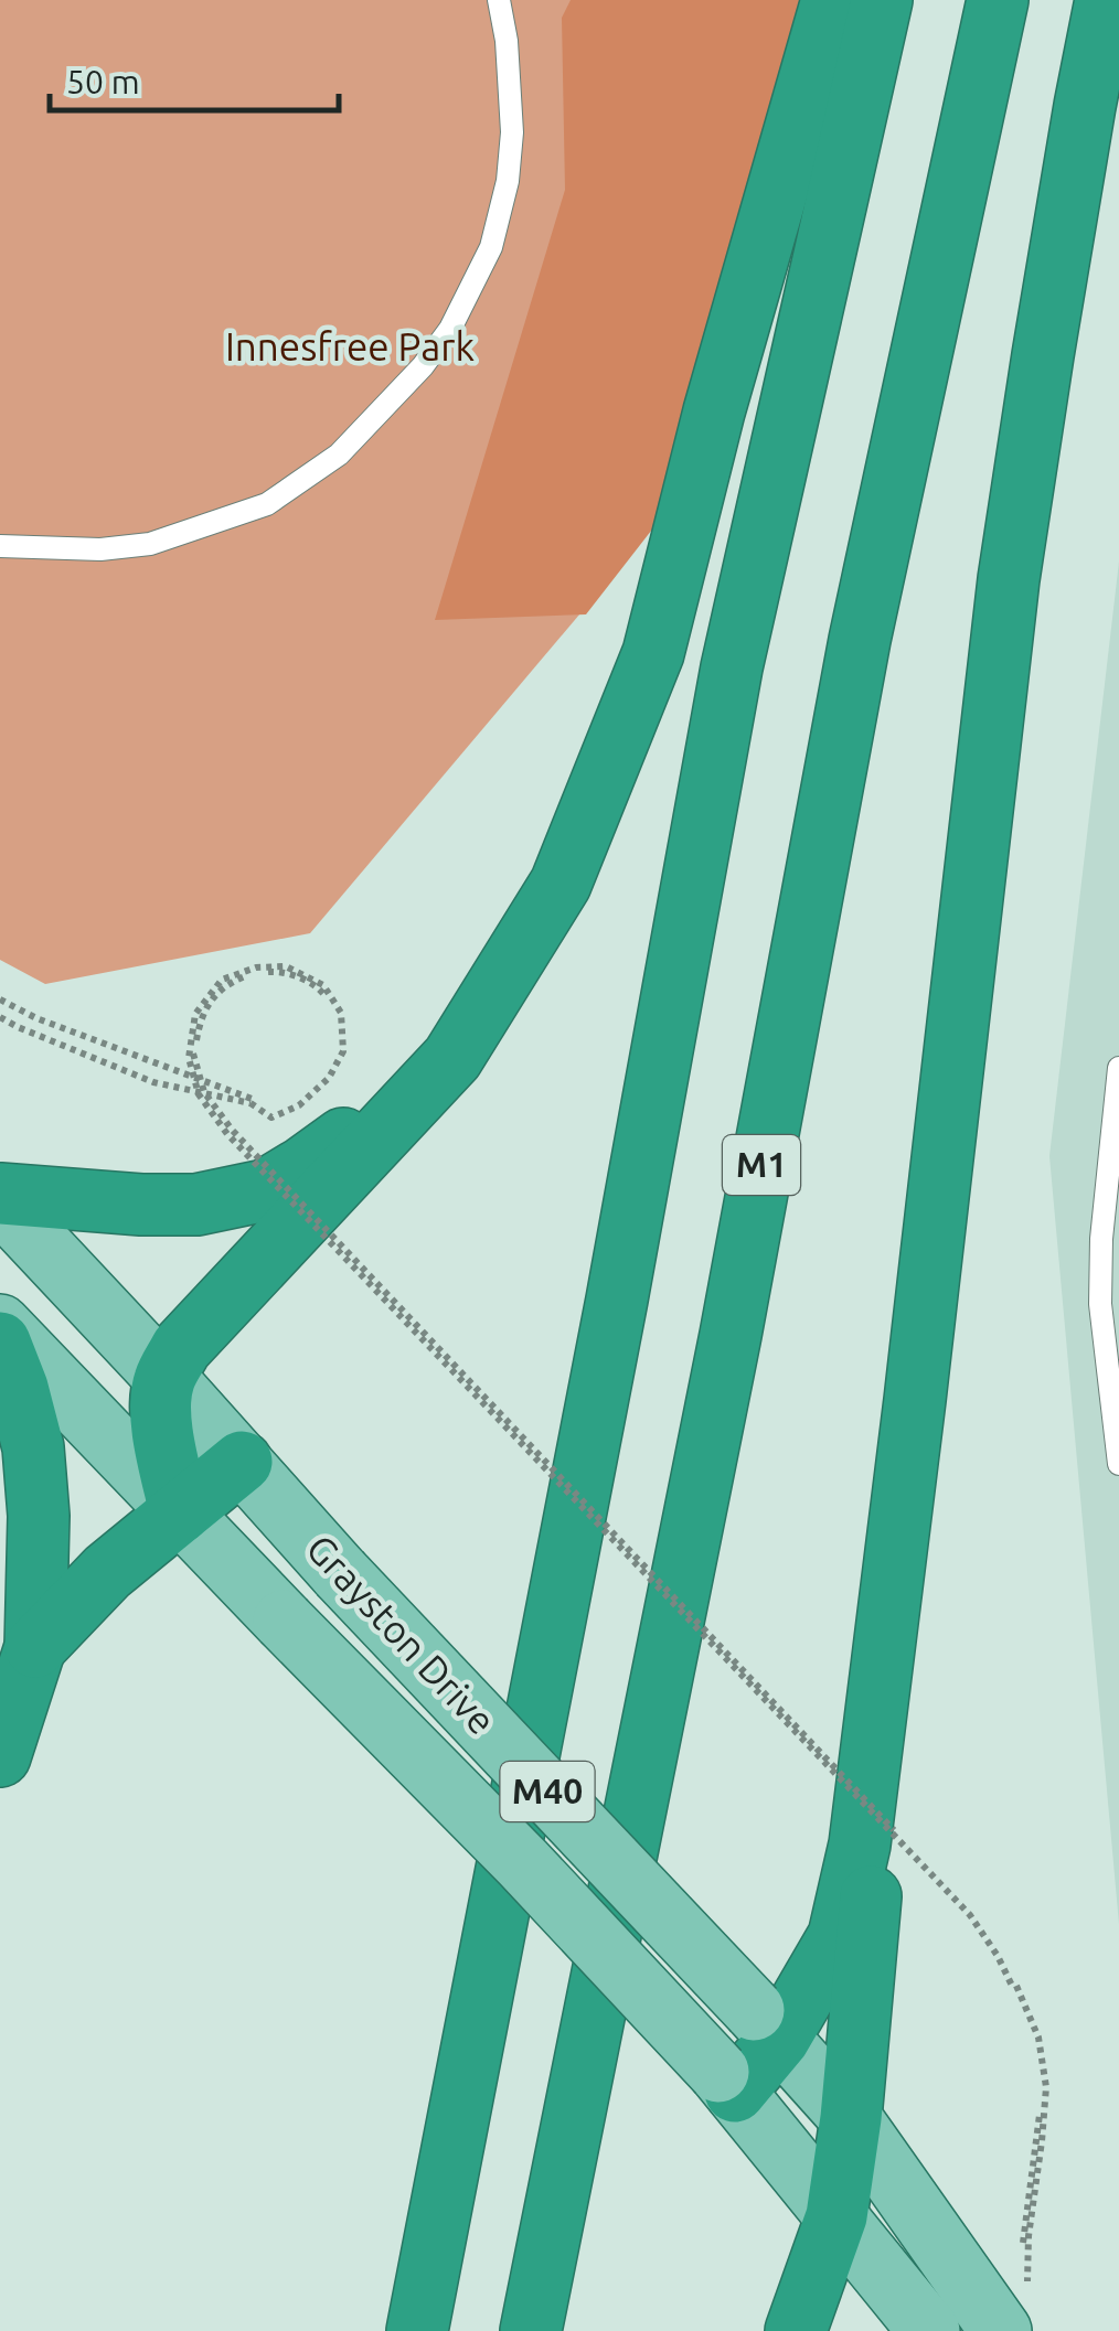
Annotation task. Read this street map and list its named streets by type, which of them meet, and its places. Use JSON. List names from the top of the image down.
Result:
{
  "streets": {
    "highway": ["M1"],
    "main road": ["Grayston Drive", "M40"]
  },
  "parks": ["Innesfree Park"],
  "scale_bar": "50 m"
}
